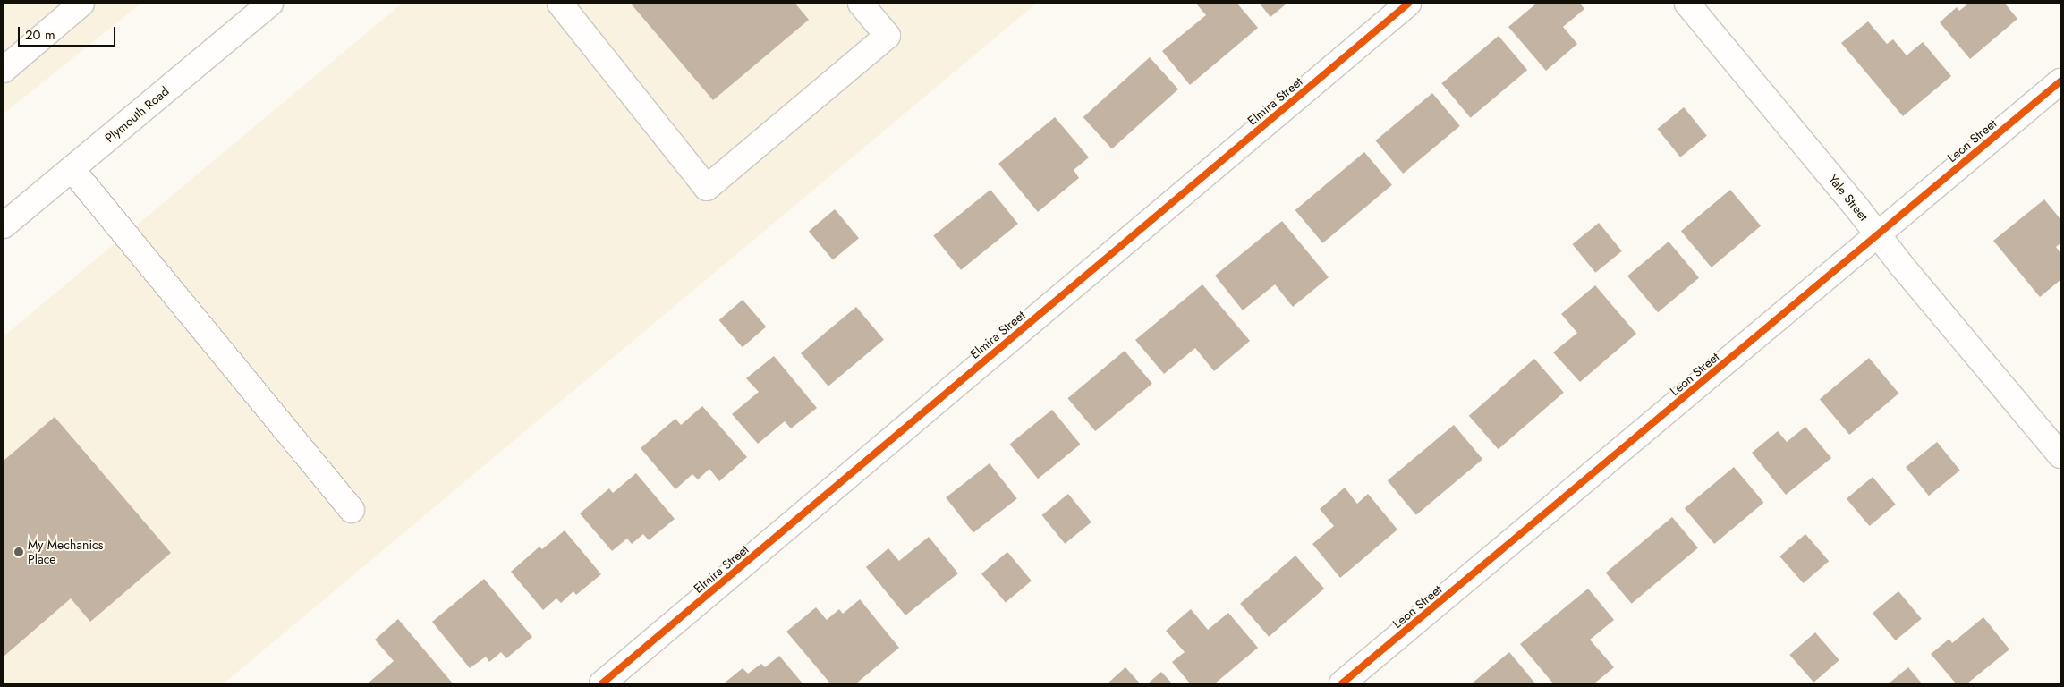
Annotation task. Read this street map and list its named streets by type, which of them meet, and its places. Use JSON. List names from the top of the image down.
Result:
{
  "streets": {
    "street": [
      "Elmira Street",
      "Plymouth Road",
      "Leon Street",
      "Yale Street"
    ]
  },
  "crossings": [
    ["Leon Street", "Yale Street"]
  ],
  "places": ["My Mechanics Place"],
  "scale_bar": "20 m"
}
